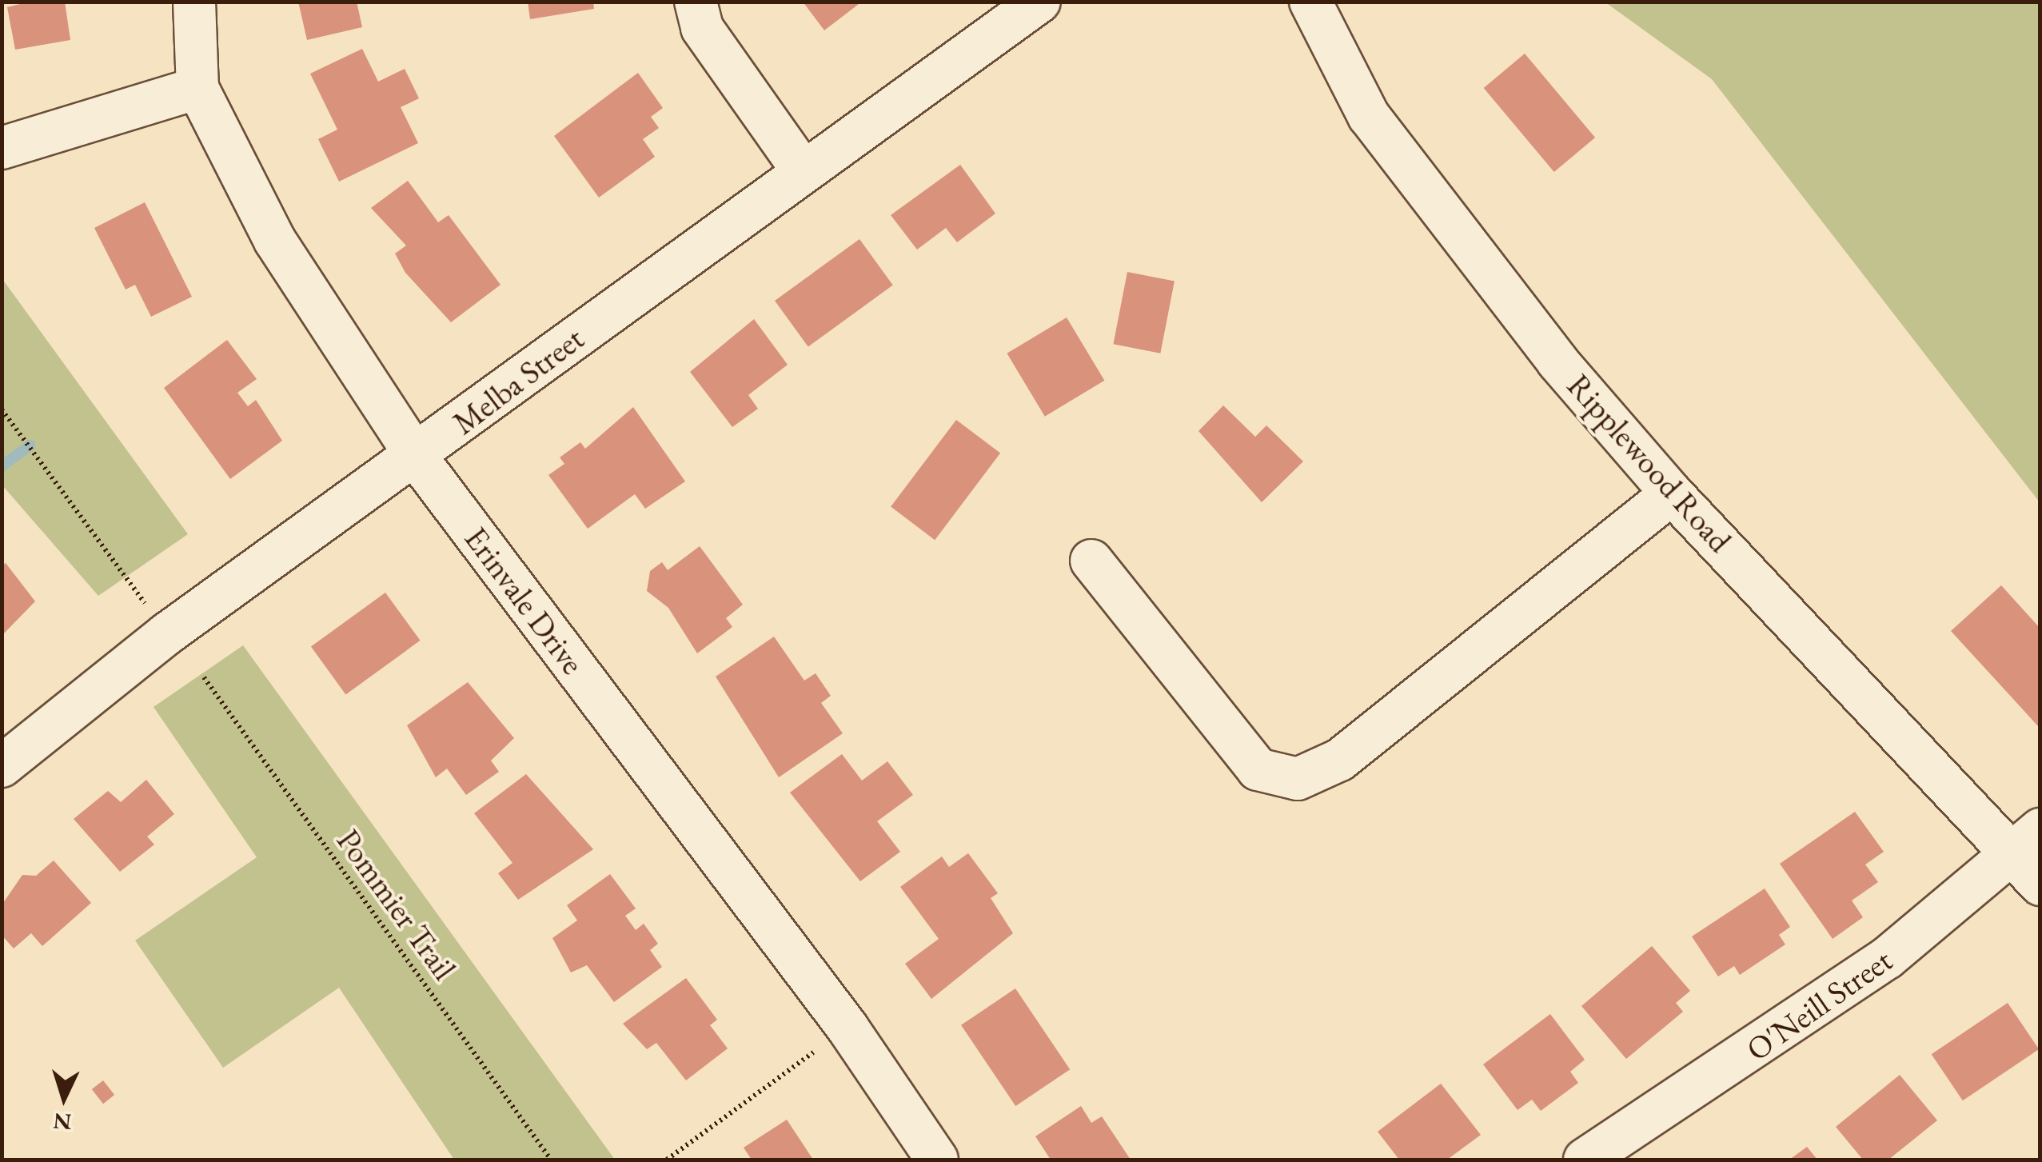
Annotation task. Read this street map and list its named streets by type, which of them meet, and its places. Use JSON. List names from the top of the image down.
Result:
{
  "streets": {
    "street": [
      "Melba Street",
      "Ripplewood Road",
      "Erinvale Drive",
      "O'Neill Street"
    ],
    "path": ["Pommier Trail"]
  },
  "crossings": [
    ["Melba Street", "Erinvale Drive"],
    ["Ripplewood Road", "O'Neill Street"]
  ],
  "north": "bottom"
}
